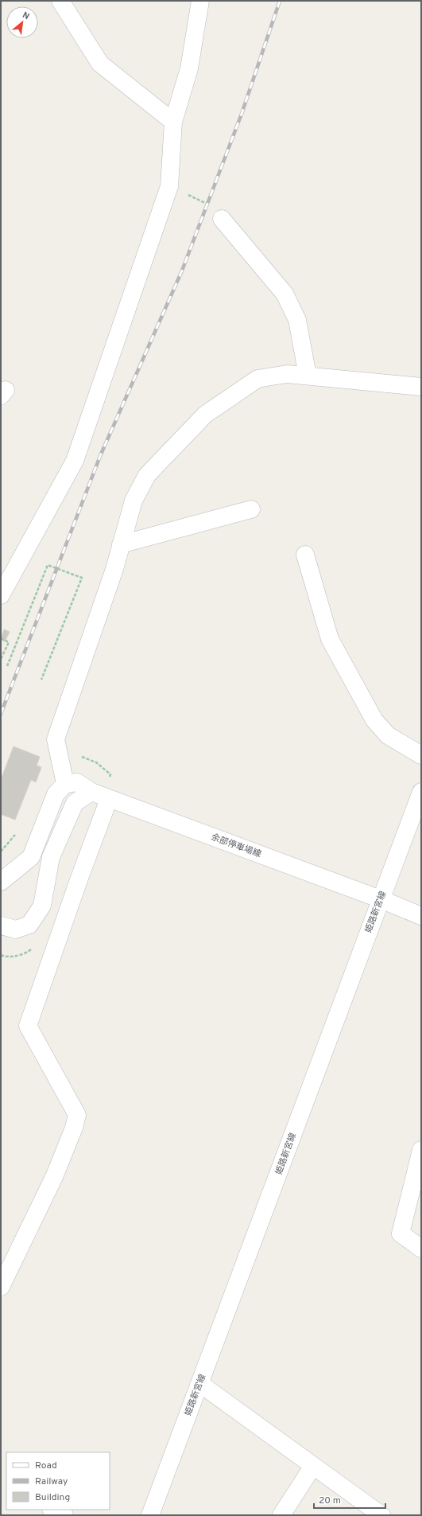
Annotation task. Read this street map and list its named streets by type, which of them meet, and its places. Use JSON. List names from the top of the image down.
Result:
{
  "streets": {
    "street": ["余部停車場線", "姫路新宮線"]
  },
  "crossings": [
    ["余部停車場線", "姫路新宮線"]
  ],
  "legend": ["Road", "Railway", "Building"],
  "scale_bar": "20 m",
  "north": "top right"
}
